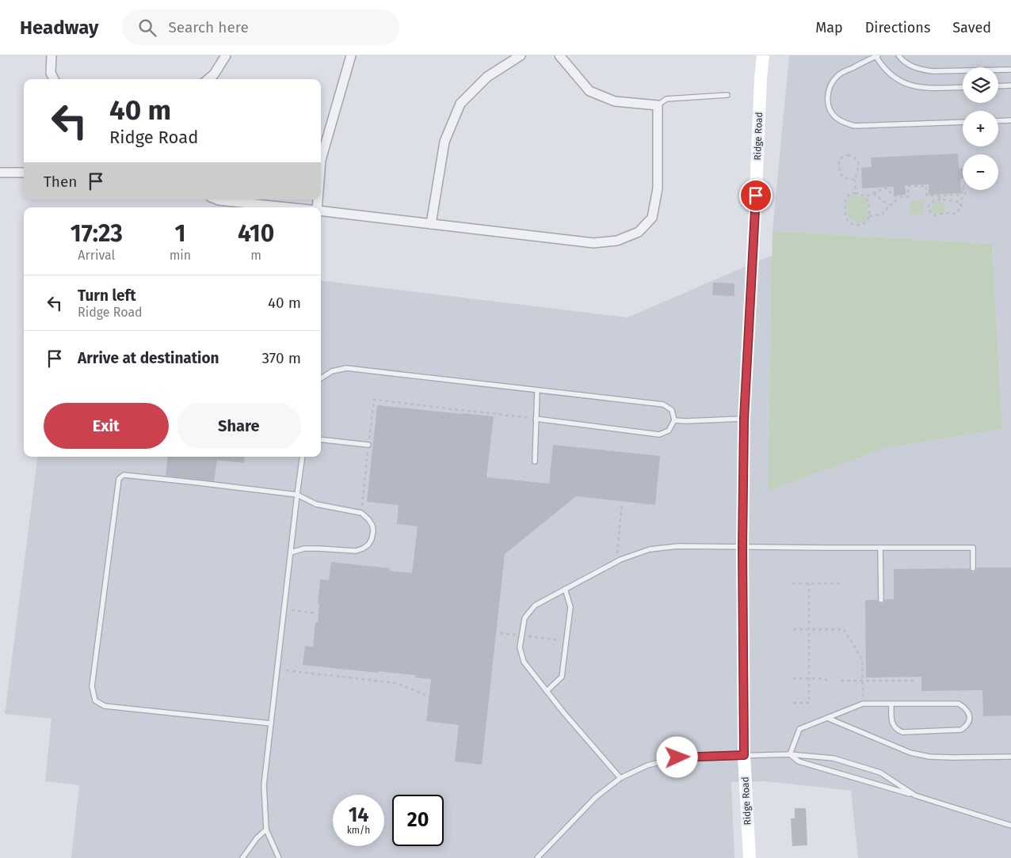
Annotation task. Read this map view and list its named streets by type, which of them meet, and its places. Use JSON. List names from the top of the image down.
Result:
{
  "streets": {
    "street": ["Ridge Road"]
  },
  "page": {
    "header": "Headway",
    "search": "Search here",
    "nav": ["Map", "Directions", "Saved"],
    "map_buttons": ["+", "−"],
    "turn": ["40 m", "Ridge Road"],
    "then": "Then",
    "eta": [
      "17:23",
      "Arrival",
      "1",
      "min",
      "410",
      "m"
    ],
    "list": [
      {
        "name": "Turn left",
        "note": "Ridge Road",
        "value": "40 m"
      },
      {
        "name": "Arrive at destination",
        "value": "370 m"
      }
    ],
    "buttons": ["Exit", "Share"],
    "speed": "14 km/h",
    "limit": "20"
  }
}
